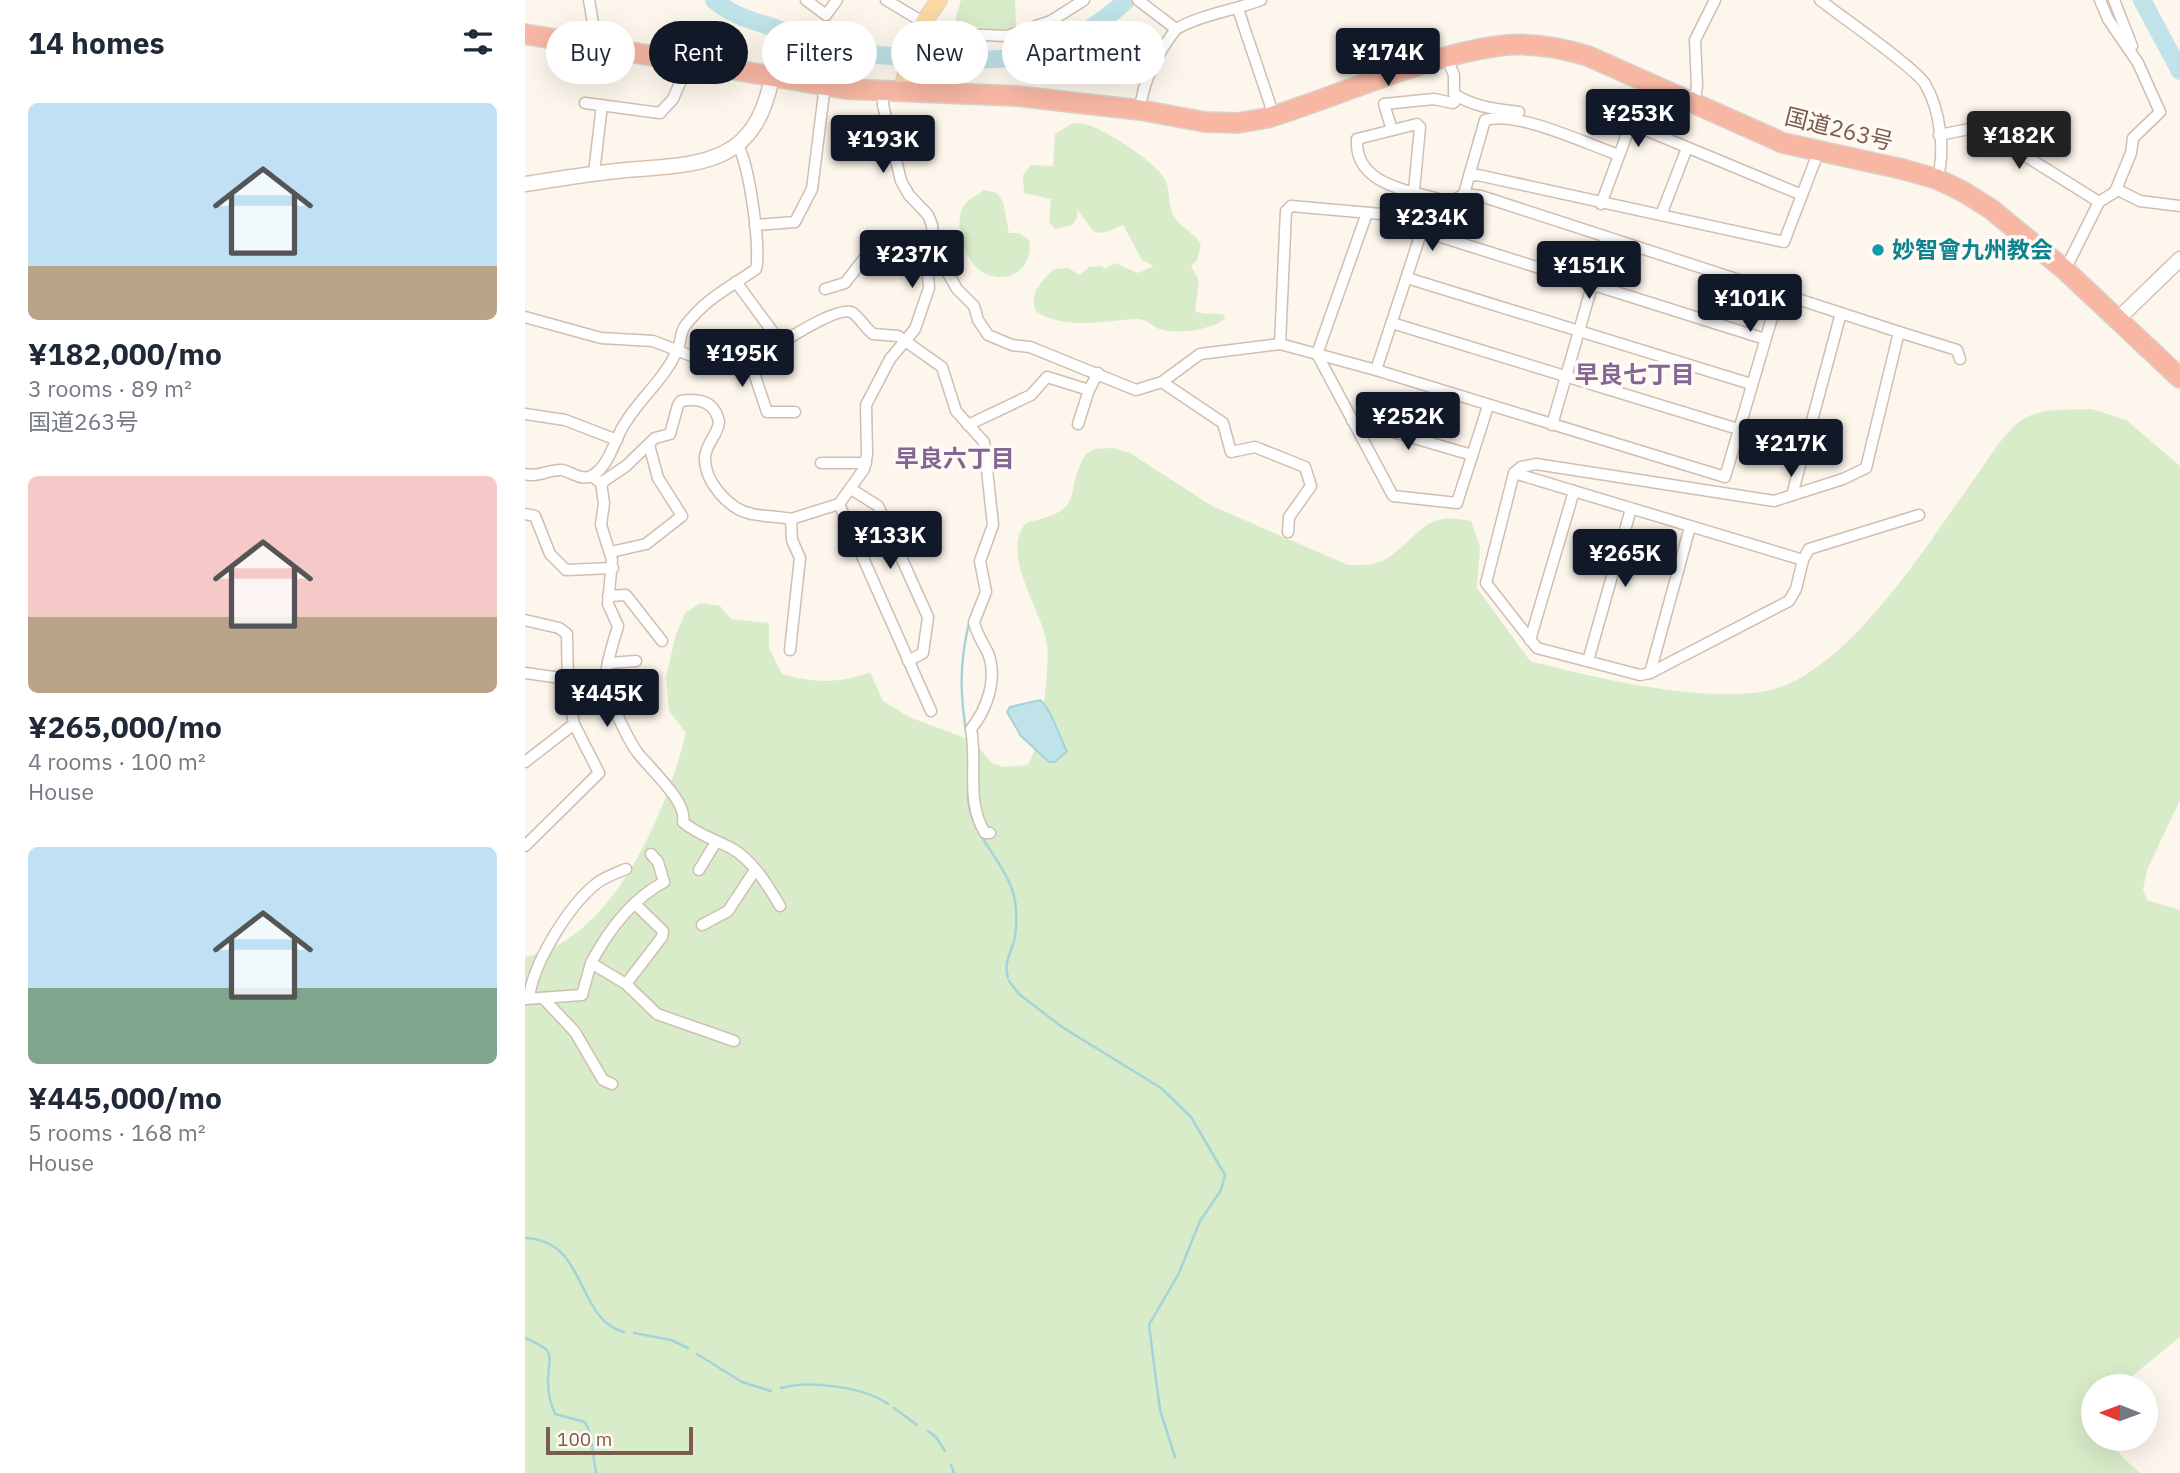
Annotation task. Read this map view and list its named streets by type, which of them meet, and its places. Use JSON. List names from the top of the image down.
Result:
{
  "streets": {
    "highway": ["国道263号"]
  },
  "districts": ["早良七丁目", "早良六丁目"],
  "places": ["妙智會九州教会"],
  "scale_bar": "100 m",
  "north": "left",
  "page": {
    "heading": "14 homes",
    "chip": [
      "Buy",
      "Rent",
      "Filters",
      "New",
      "Apartment"
    ],
    "price": [
      "¥174K",
      "¥253K",
      "¥182K",
      "¥193K",
      "¥234K",
      "¥237K",
      "¥151K",
      "¥101K",
      "¥195K",
      "¥252K",
      "¥217K",
      "¥133K",
      "¥265K",
      "¥445K"
    ],
    "list": [
      {
        "name": "¥182,000/mo",
        "note": "3 rooms · 89 m² · 国道263号"
      },
      {
        "name": "¥265,000/mo",
        "note": "4 rooms · 100 m² · House"
      },
      {
        "name": "¥445,000/mo",
        "note": "5 rooms · 168 m² · House"
      }
    ],
    "scale": "100 m"
  }
}
